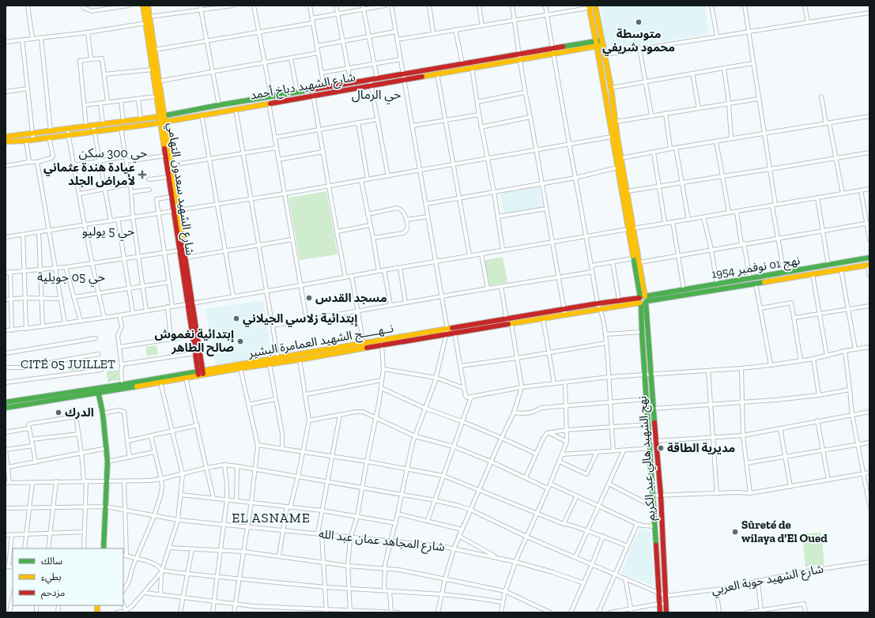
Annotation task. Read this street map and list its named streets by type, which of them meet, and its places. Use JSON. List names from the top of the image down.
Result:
{
  "streets": {
    "main road": [
      "شارع الشهيد دباخ أحمد",
      "شارع الشهيد سعدون التهامي",
      "نهج 01 نوفمبر 1954",
      "نــهـــــج الشهيد العمامرة البشير",
      "نهج الشهيد هالي عبد الكريم"
    ],
    "street": ["شارع المجاهد عمان عبد الله", "شارع الشهيد حوبة العربي"]
  },
  "crossings": [
    ["شارع الشهيد دباخ أحمد", "شارع الشهيد سعدون التهامي"],
    ["شارع الشهيد سعدون التهامي", "نــهـــــج الشهيد العمامرة البشير"],
    ["نهج 01 نوفمبر 1954", "نــهـــــج الشهيد العمامرة البشير"],
    ["نهج 01 نوفمبر 1954", "نهج الشهيد هالي عبد الكريم"],
    ["نــهـــــج الشهيد العمامرة البشير", "نهج الشهيد هالي عبد الكريم"],
    ["نهج الشهيد هالي عبد الكريم", "شارع الشهيد حوبة العربي"]
  ],
  "districts": [
    "حي الرمال",
    "حي 300 سكن",
    "حي 5 يوليو",
    "حي 05 جويلية",
    "CITÉ 05 JUILLET",
    "EL ASNAME"
  ],
  "places": {
    "other": [
      "متوسطة محمود شريفي",
      "مسجد القدس",
      "إبتدائية زلاسي الجيلاني",
      "إبتدائية نغموش صالح الطاهر",
      "الدرك",
      "مديرية الطاقة",
      "Sûreté de wilaya d'El Oued"
    ],
    "health": ["عيادة هندة عثماني لأمراض الجلد"]
  },
  "legend": ["سالك", "بطيء", "مزدحم"]
}
